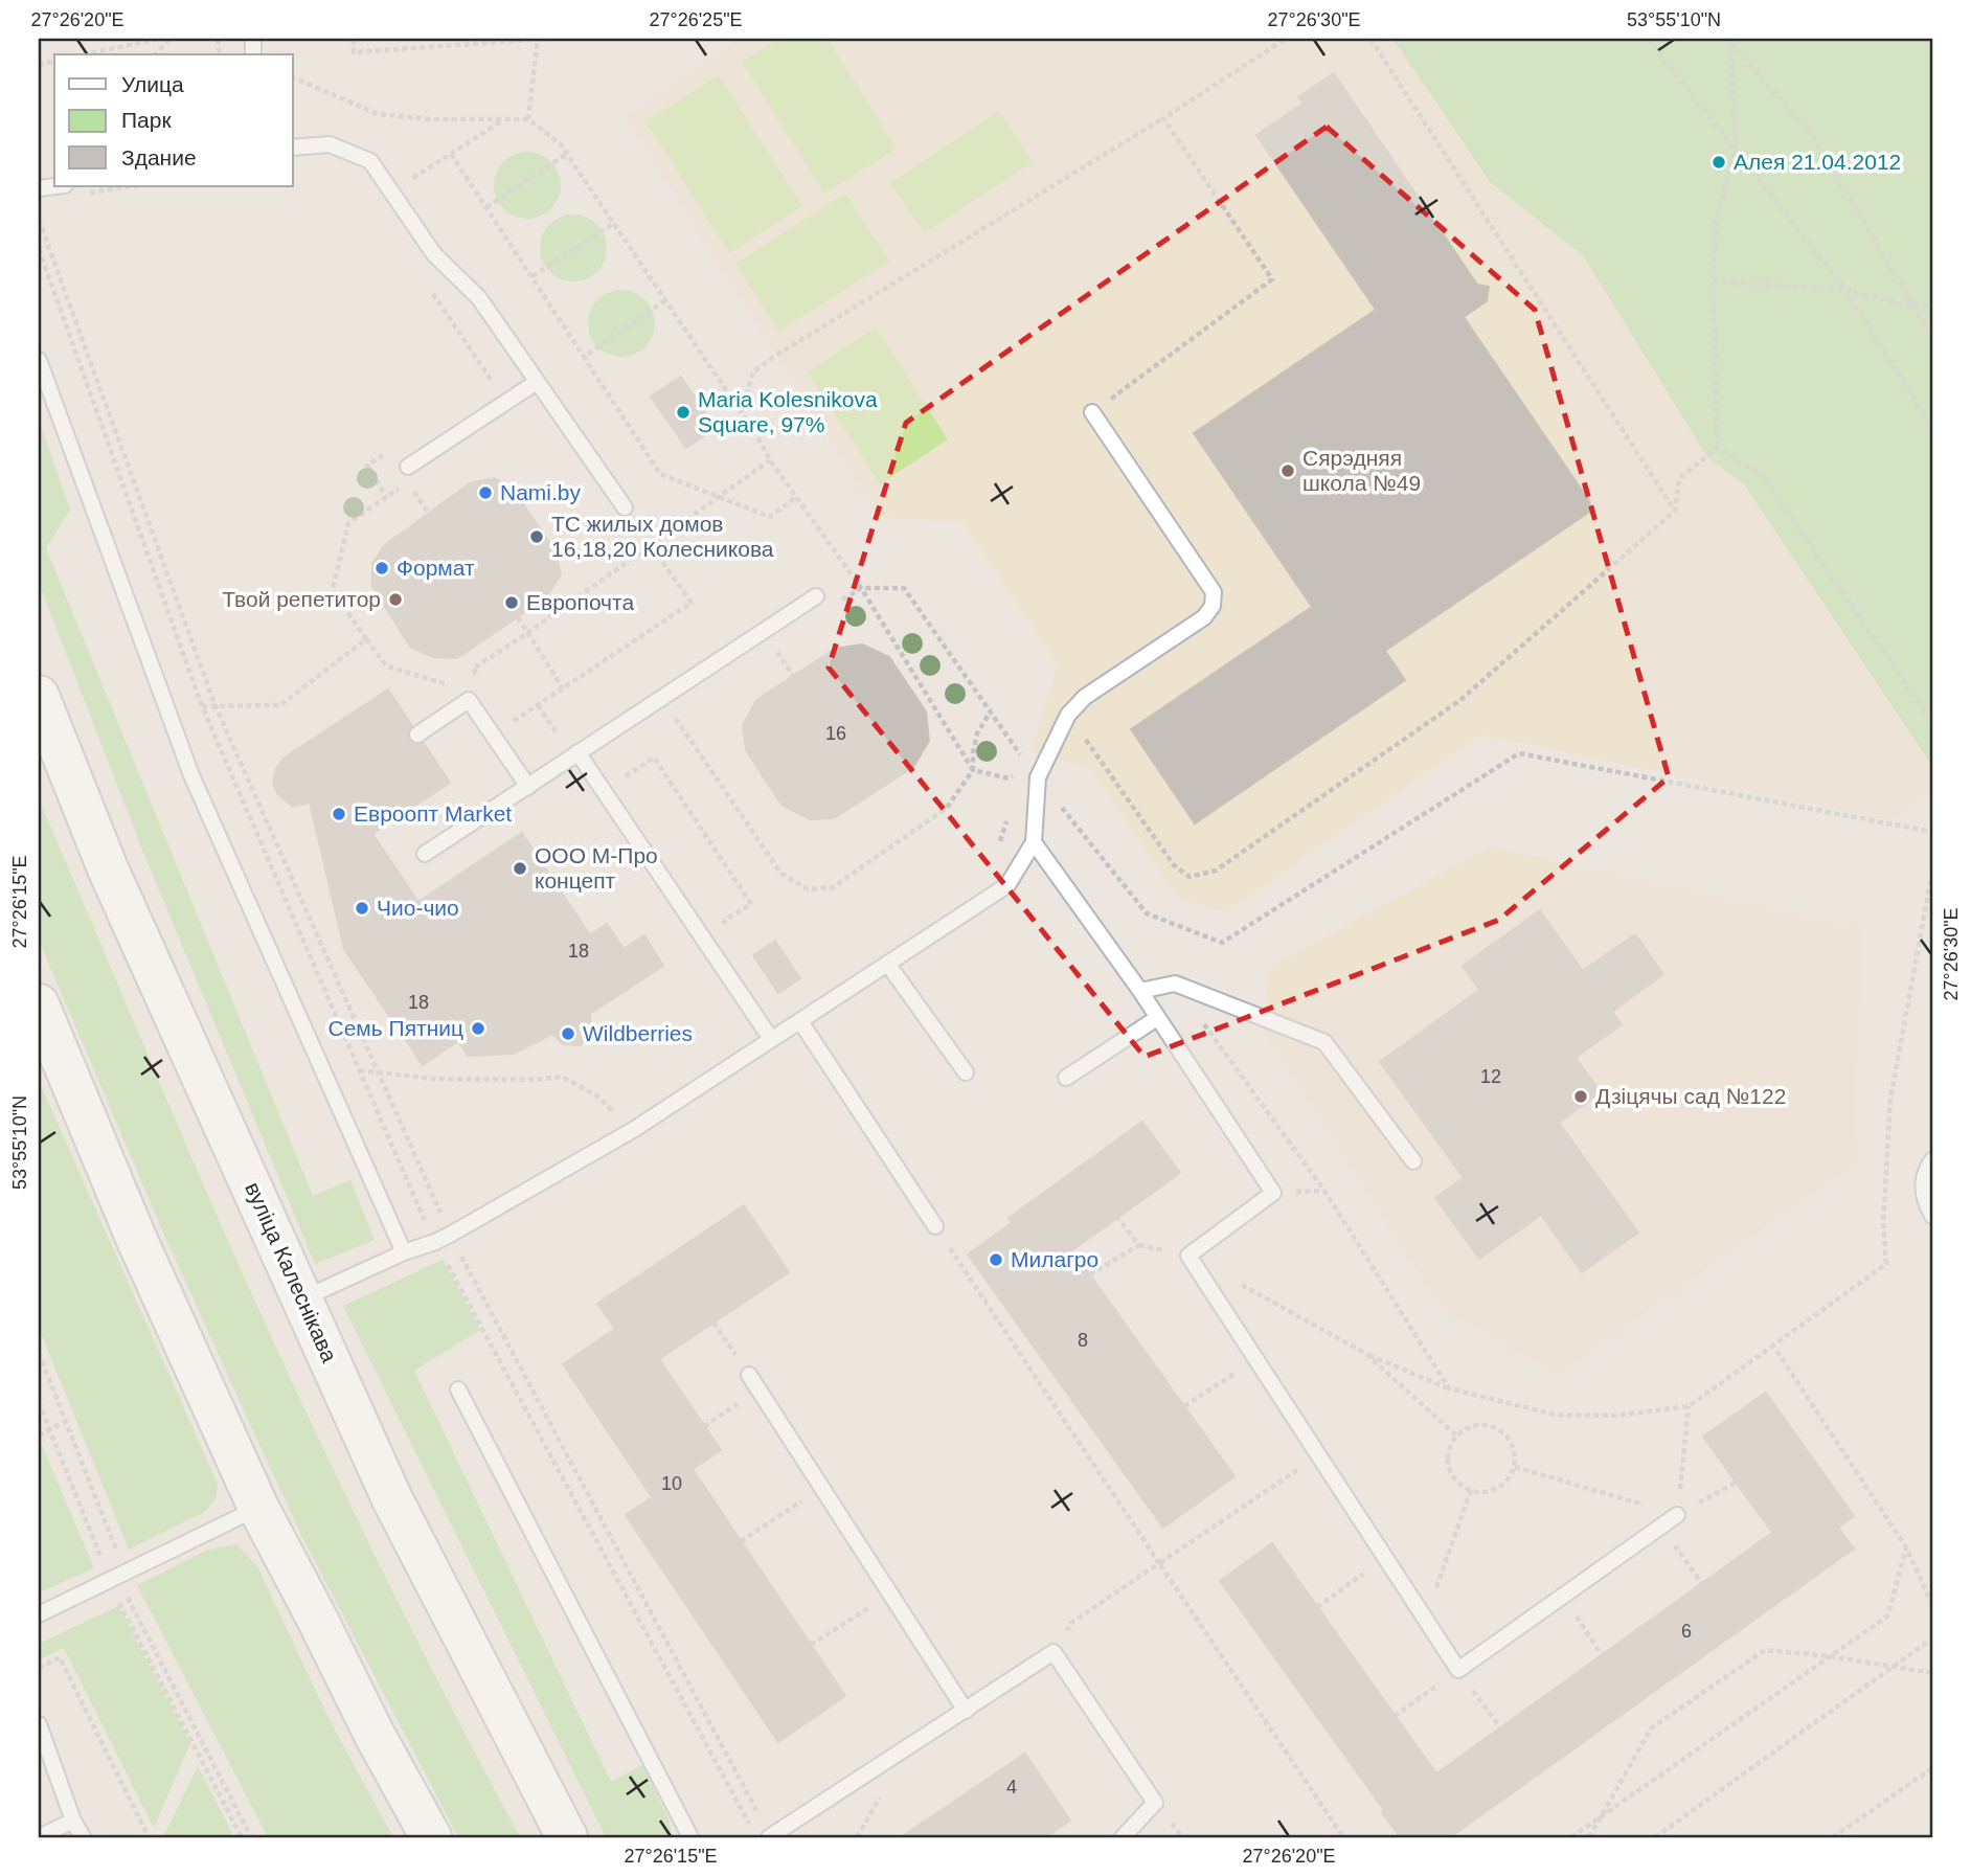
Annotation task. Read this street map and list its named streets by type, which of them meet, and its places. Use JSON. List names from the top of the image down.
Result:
{
  "streets": {
    "main road": ["вуліца Калеснікава"]
  },
  "places": [
    "Алея 21.04.2012",
    "Maria Kolesnikova Square, 97%",
    "Сярэдняя школа №49",
    "Nami.by",
    "ТС жилых домов 16,18,20 Колесникова",
    "Формат",
    "Твой репетитор",
    "Европочта",
    "Евроопт Market",
    "ООО М-Про концепт",
    "Чио-чио",
    "Семь Пятниц",
    "Wildberries",
    "Дзіцячы сад №122",
    "Милагро"
  ],
  "house_numbers": [
    "16",
    "18",
    "18",
    "12",
    "8",
    "10",
    "6",
    "4"
  ],
  "legend": ["Улица", "Парк", "Здание"],
  "coordinates": [
    "27°26'20\"E",
    "27°26'25\"E",
    "27°26'30\"E",
    "53°55'10\"N",
    "27°26'15\"E"
  ]
}
